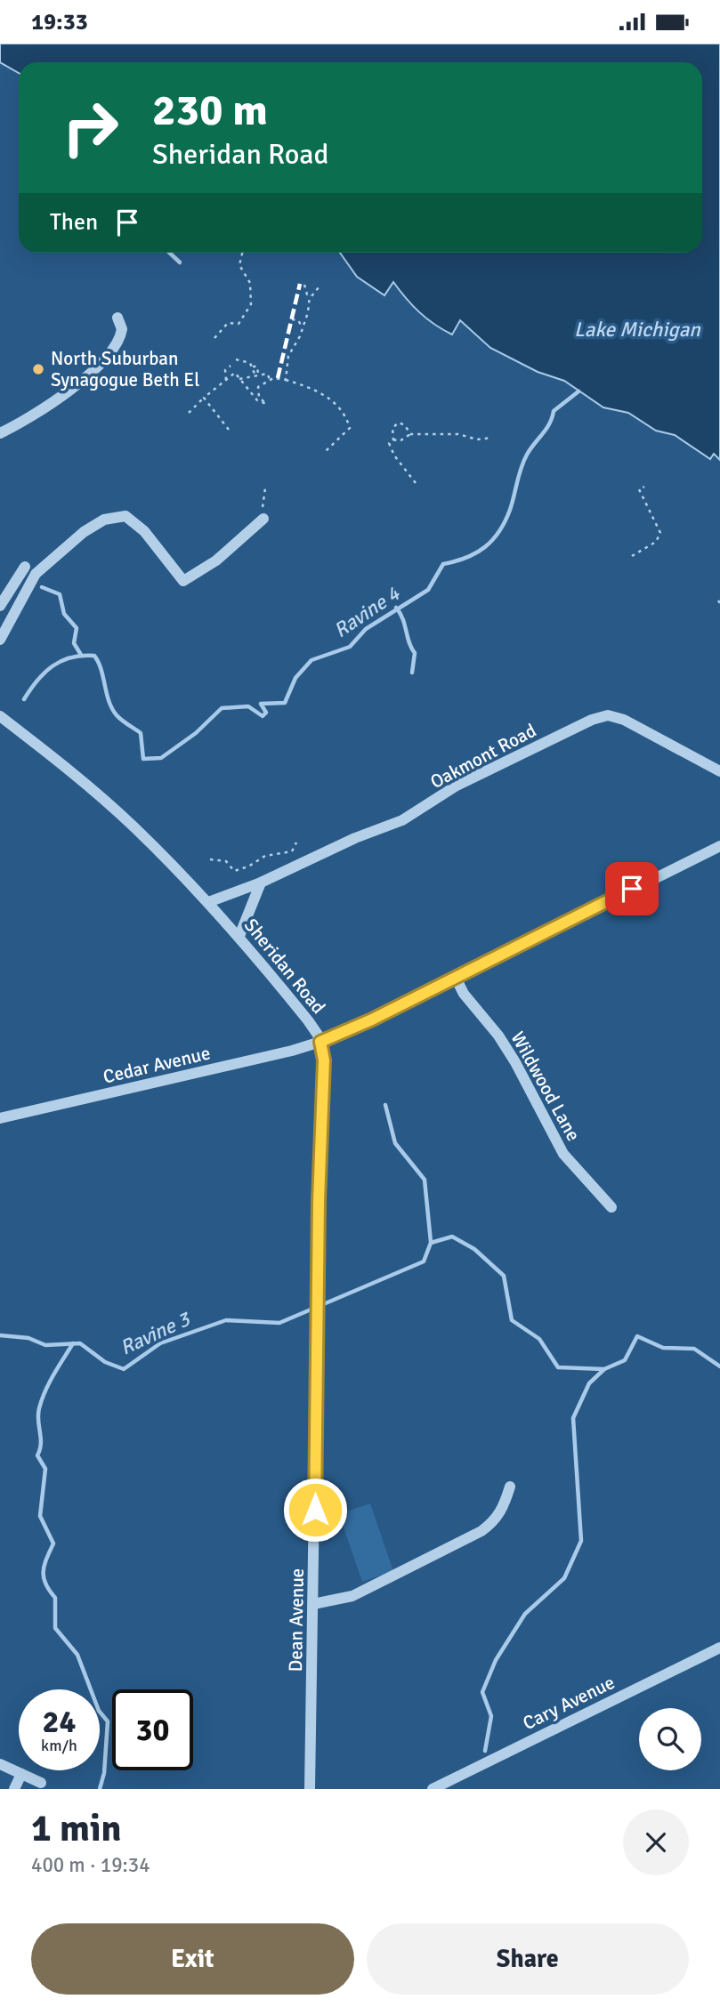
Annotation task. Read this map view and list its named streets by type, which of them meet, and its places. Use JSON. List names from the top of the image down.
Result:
{
  "streets": {
    "street": [
      "Oakmont Road",
      "Sheridan Road",
      "Cedar Avenue",
      "Wildwood Lane",
      "Dean Avenue",
      "Cary Avenue"
    ]
  },
  "crossings": [
    ["Oakmont Road", "Sheridan Road"],
    ["Sheridan Road", "Cedar Avenue"],
    ["Sheridan Road", "Wildwood Lane"],
    ["Sheridan Road", "Dean Avenue"],
    ["Cedar Avenue", "Dean Avenue"]
  ],
  "water": ["Lake Michigan", "Ravine 4", "Ravine 3"],
  "places": ["North Suburban Synagogue Beth El"],
  "page": {
    "status": "19:33",
    "turn": ["230 m", "Sheridan Road"],
    "then": "Then",
    "speed": "24 km/h",
    "limit": "30",
    "heading": ["1 min", "400 m · 19:34"],
    "buttons": ["Exit", "Share"]
  }
}
